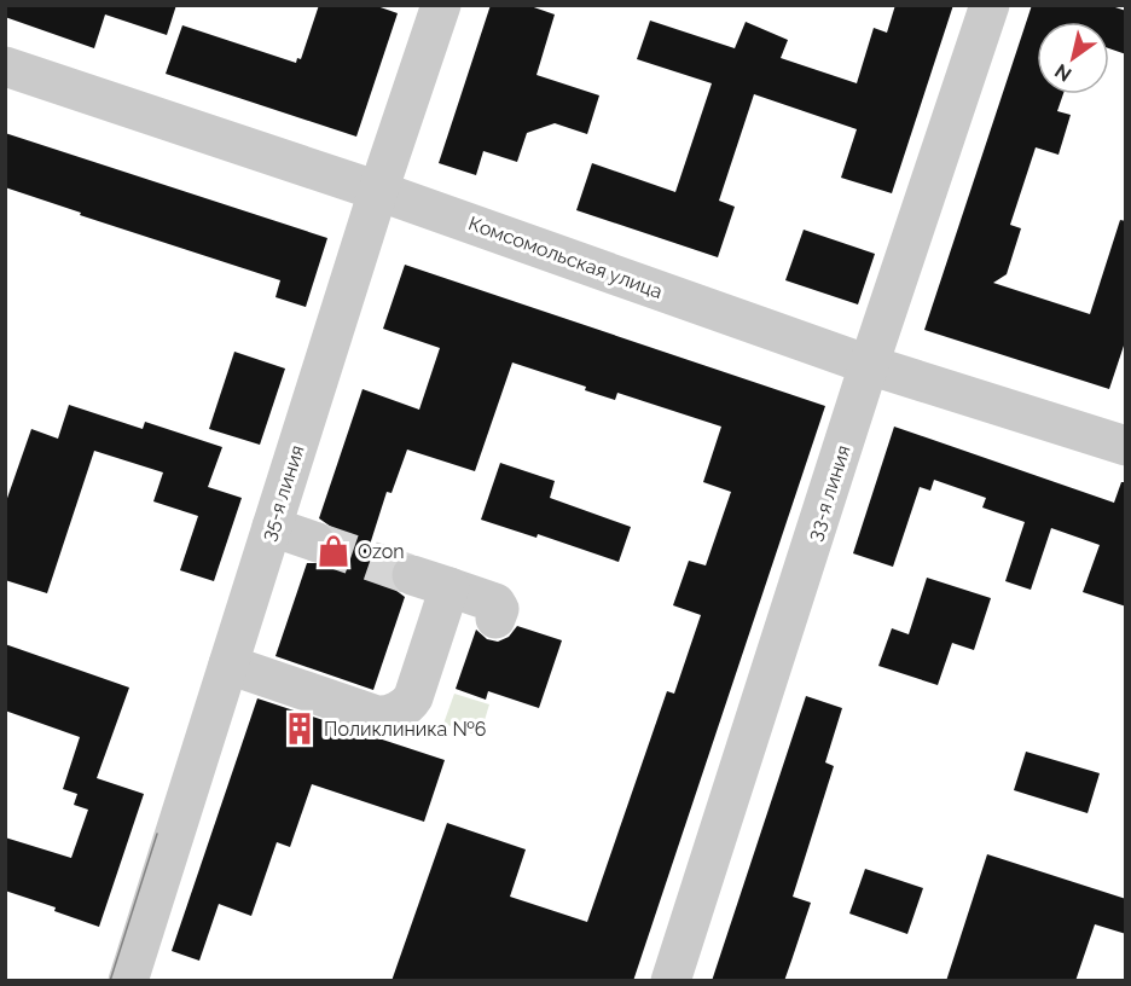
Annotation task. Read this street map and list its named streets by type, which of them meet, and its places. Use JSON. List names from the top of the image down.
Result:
{
  "streets": {
    "street": ["Комсомольская улица", "35-я линия", "33-я линия"]
  },
  "crossings": [
    ["Комсомольская улица", "35-я линия"],
    ["Комсомольская улица", "33-я линия"]
  ],
  "places": {
    "shop": ["Ozon"],
    "building": ["Поликлиника №6"]
  },
  "north": "bottom left"
}
